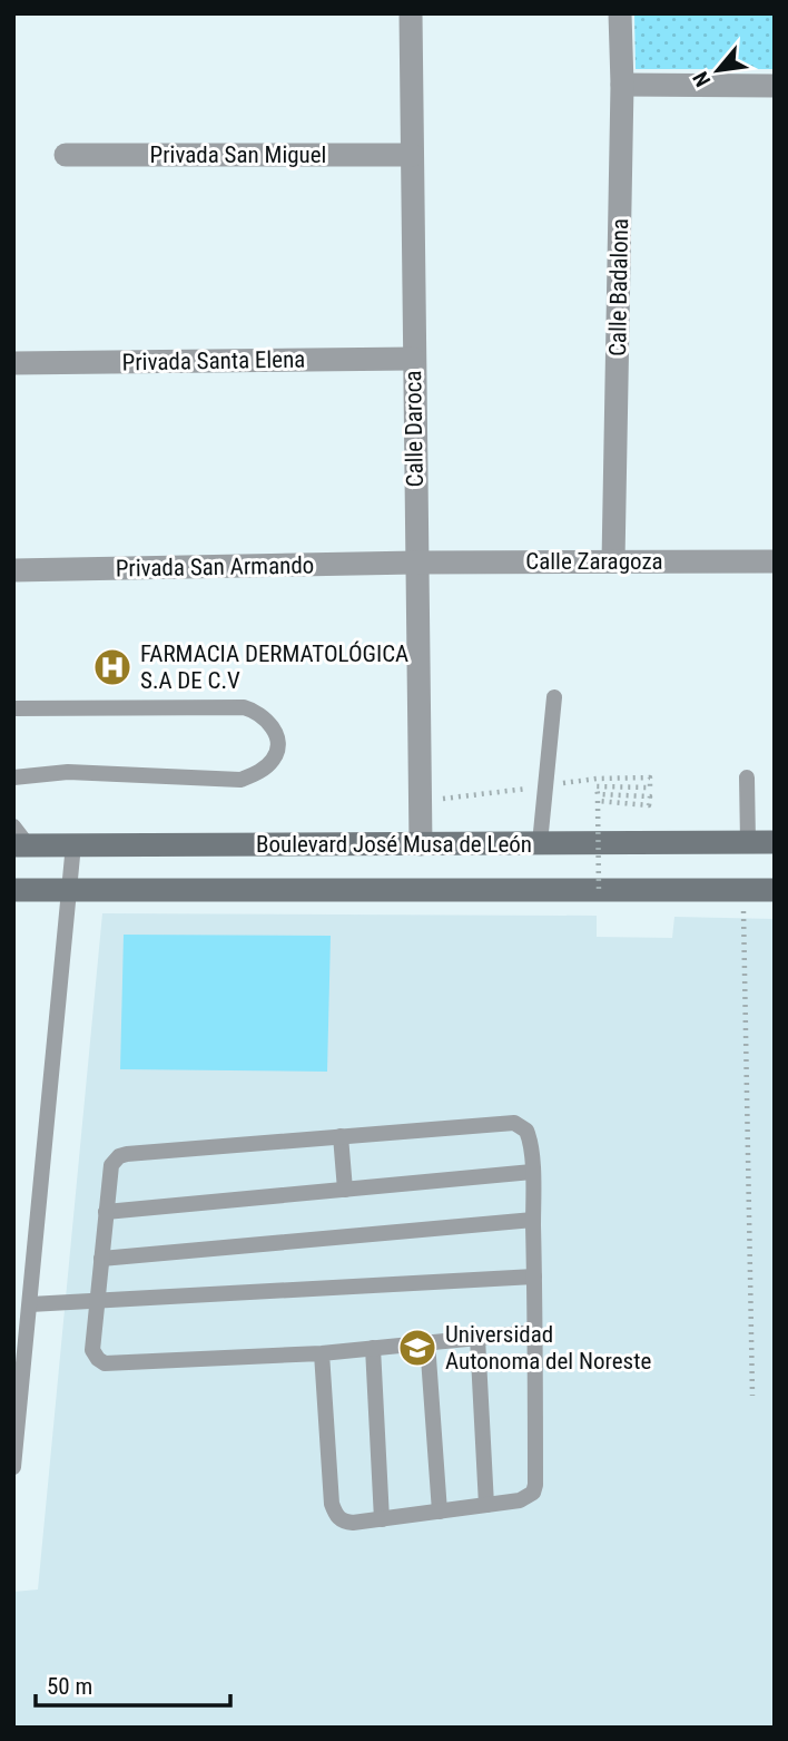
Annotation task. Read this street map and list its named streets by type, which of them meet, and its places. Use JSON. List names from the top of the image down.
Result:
{
  "streets": {
    "main road": ["Boulevard José Musa de León"],
    "street": [
      "Privada San Miguel",
      "Calle Badalona",
      "Privada Santa Elena",
      "Calle Daroca",
      "Calle Zaragoza",
      "Privada San Armando"
    ]
  },
  "crossings": [
    ["Privada San Miguel", "Calle Daroca"],
    ["Calle Badalona", "Calle Zaragoza"],
    ["Privada Santa Elena", "Calle Daroca"],
    ["Calle Daroca", "Calle Zaragoza"],
    ["Calle Daroca", "Privada San Armando"],
    ["Calle Daroca", "Boulevard José Musa de León"],
    ["Calle Zaragoza", "Privada San Armando"]
  ],
  "places": {
    "hospital": ["FARMACIA DERMATOLÓGICA S.A DE C.V"],
    "school or university": ["Universidad Autonoma del Noreste"]
  },
  "scale_bar": "50 m",
  "north": "bottom left"
}
